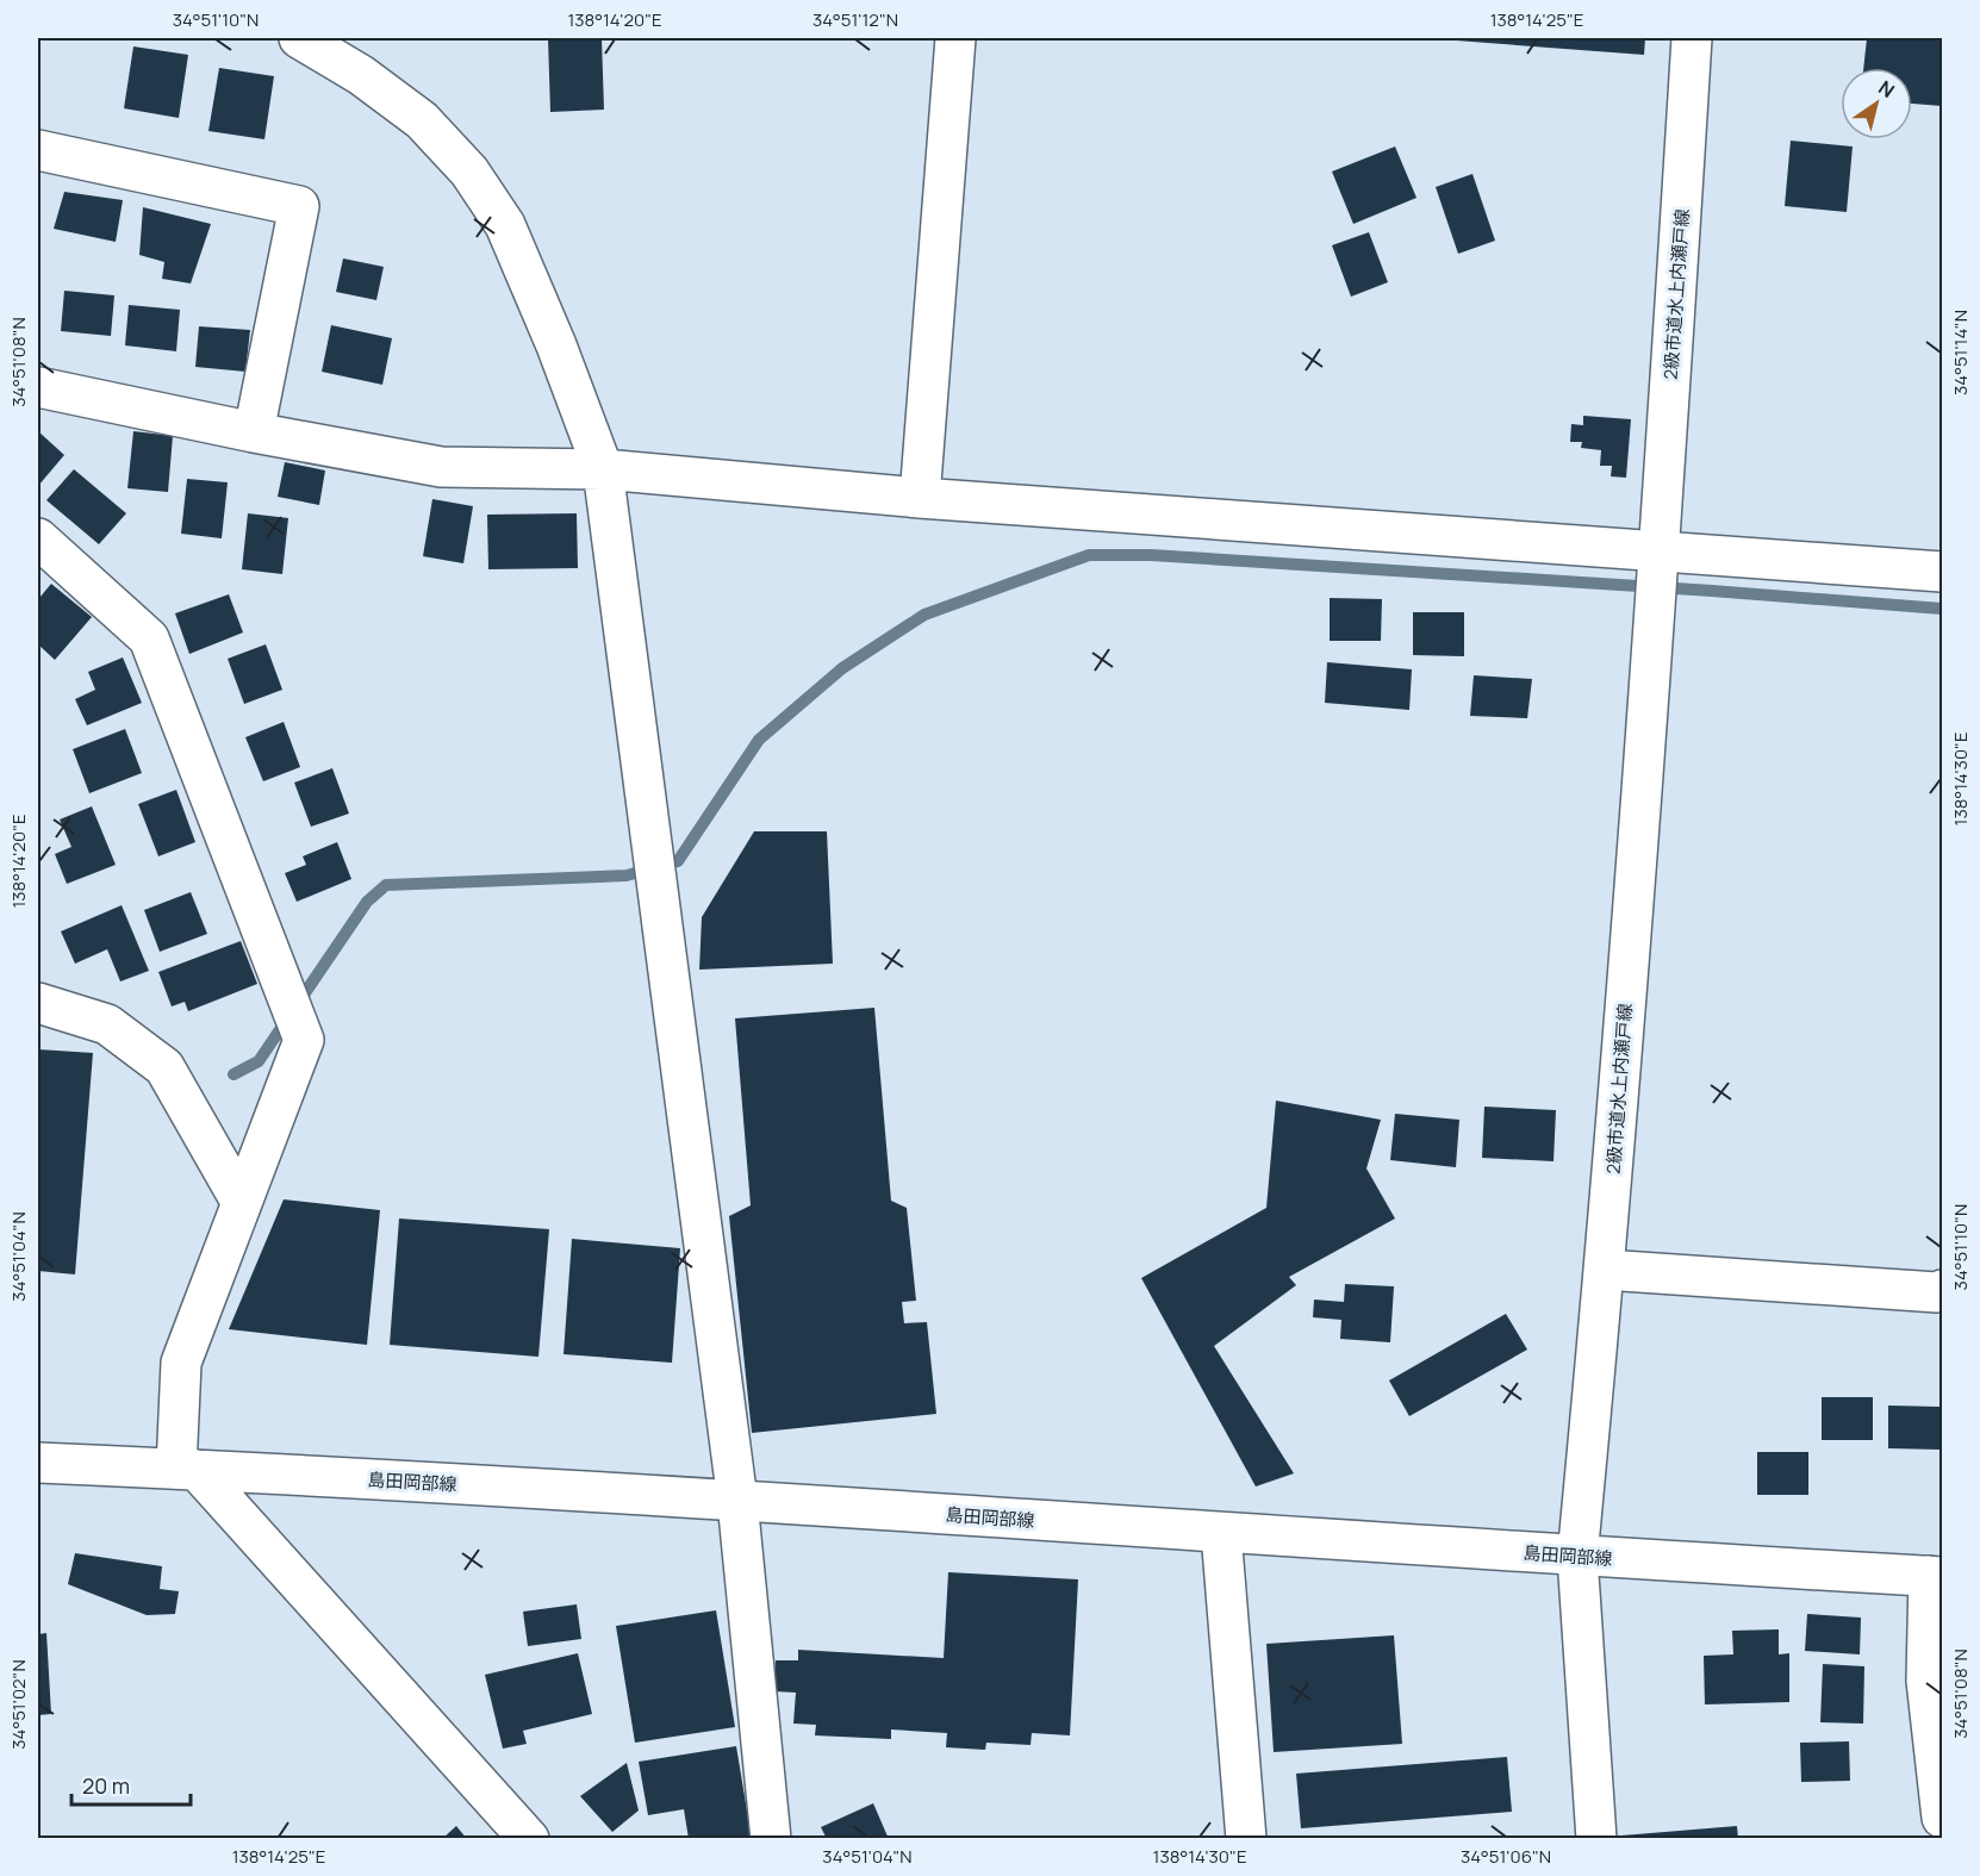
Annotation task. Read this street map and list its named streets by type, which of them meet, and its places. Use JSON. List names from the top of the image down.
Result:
{
  "streets": {
    "street": ["2級市道水上内瀬戸線", "島田岡部線"]
  },
  "crossings": [
    ["2級市道水上内瀬戸線", "島田岡部線"]
  ],
  "scale_bar": "20 m",
  "north": "top right",
  "coordinates": [
    "34°51'10\"N",
    "138°14'20\"E",
    "34°51'12\"N",
    "138°14'25\"E",
    "34°51'14\"N",
    "34°51'08\"N",
    "138°14'30\"E",
    "34°51'04\"N",
    "34°51'02\"N",
    "34°51'06\"N"
  ]
}
